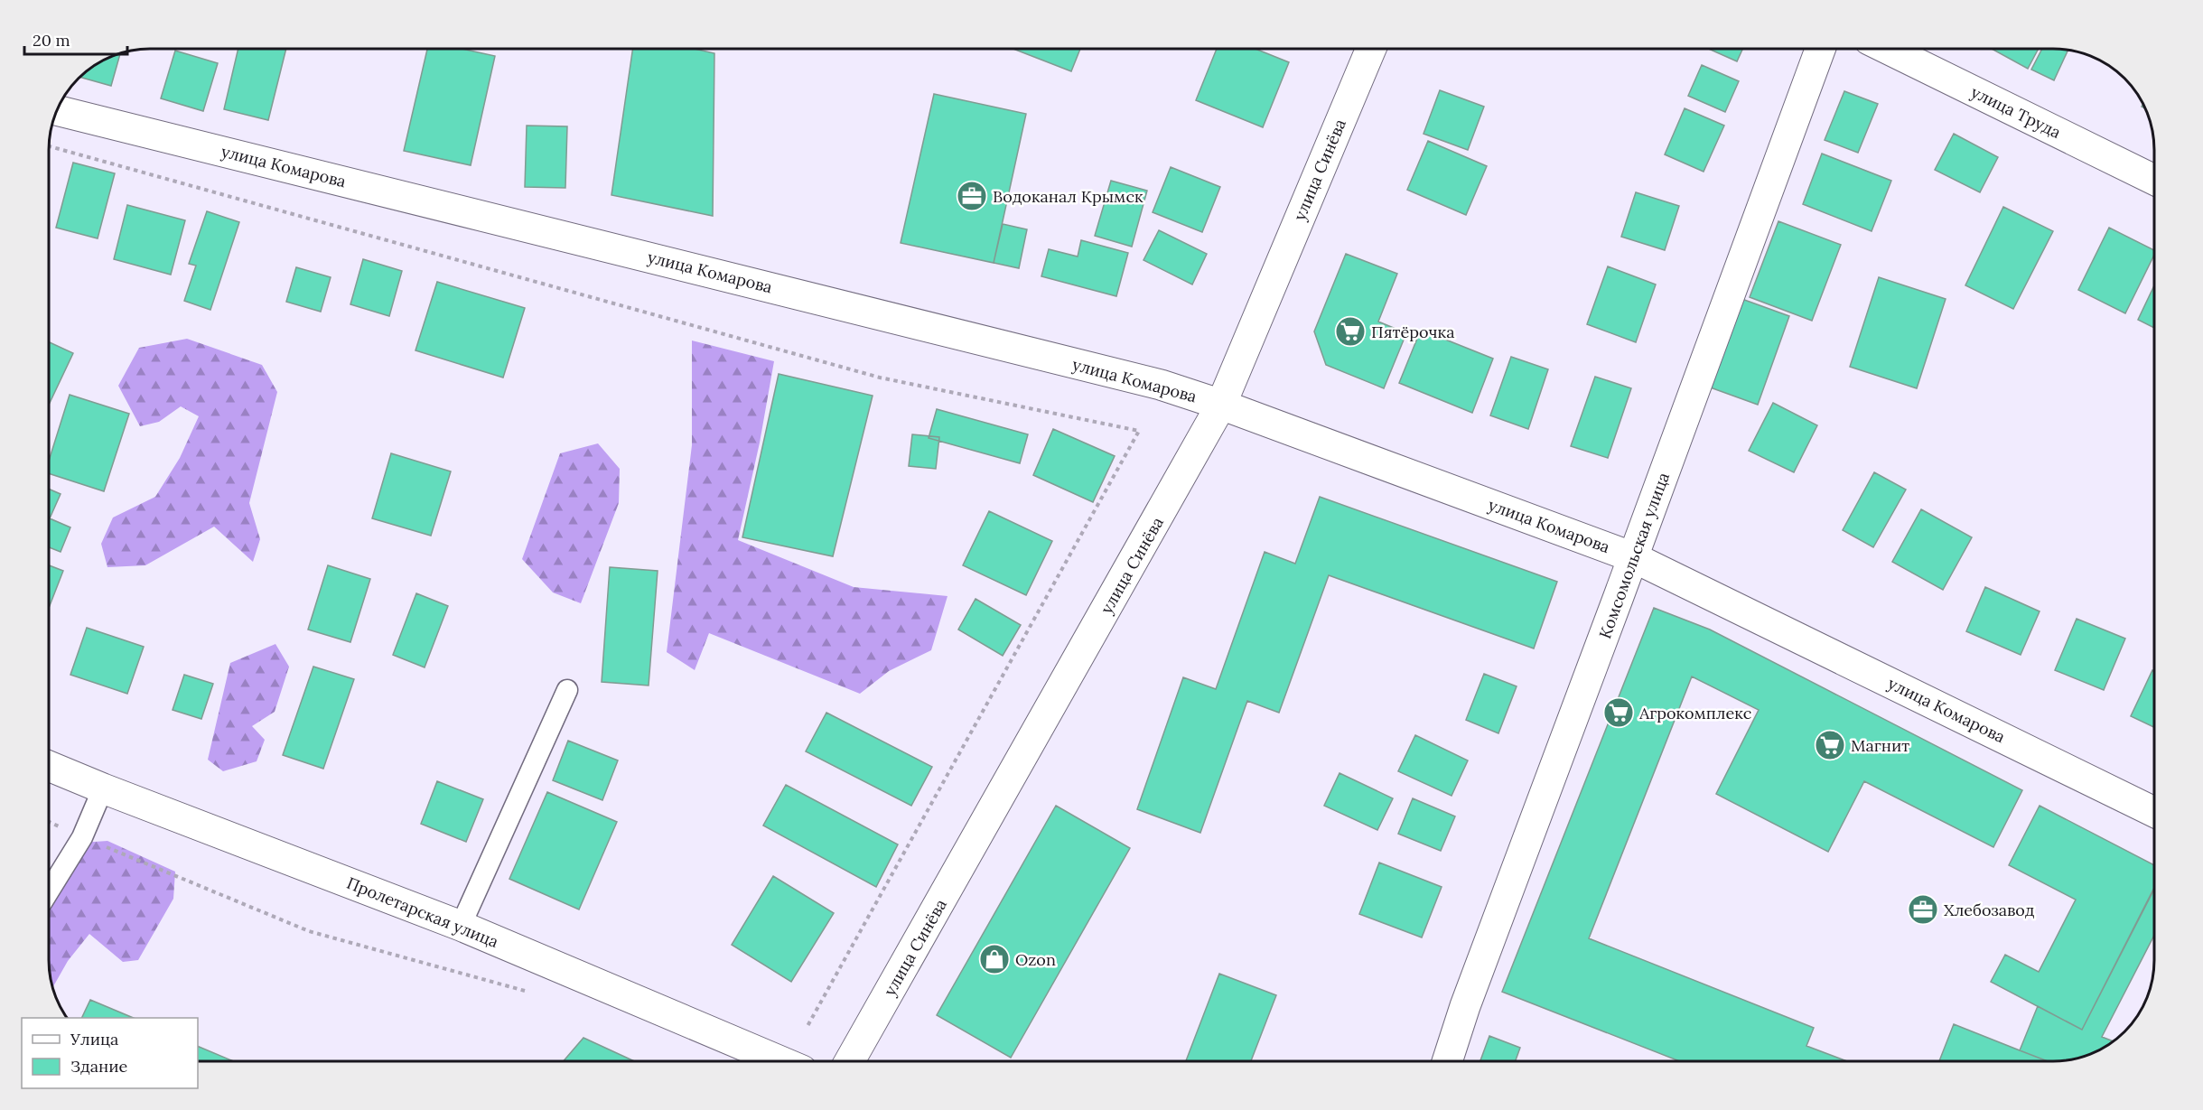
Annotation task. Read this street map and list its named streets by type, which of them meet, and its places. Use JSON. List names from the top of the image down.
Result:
{
  "streets": {
    "street": [
      "улица Труда",
      "улица Комарова",
      "улица Синёва",
      "Комсомольская улица",
      "Пролетарская улица"
    ]
  },
  "crossings": [
    ["улица Комарова", "улица Синёва"],
    ["улица Комарова", "Комсомольская улица"]
  ],
  "places": {
    "office": ["Водоканал Крымск", "Хлебозавод"],
    "supermarket": ["Пятёрочка", "Агрокомплекс", "Магнит"],
    "shop": ["Ozon"]
  },
  "legend": ["Улица", "Здание"],
  "scale_bar": "20 m"
}
